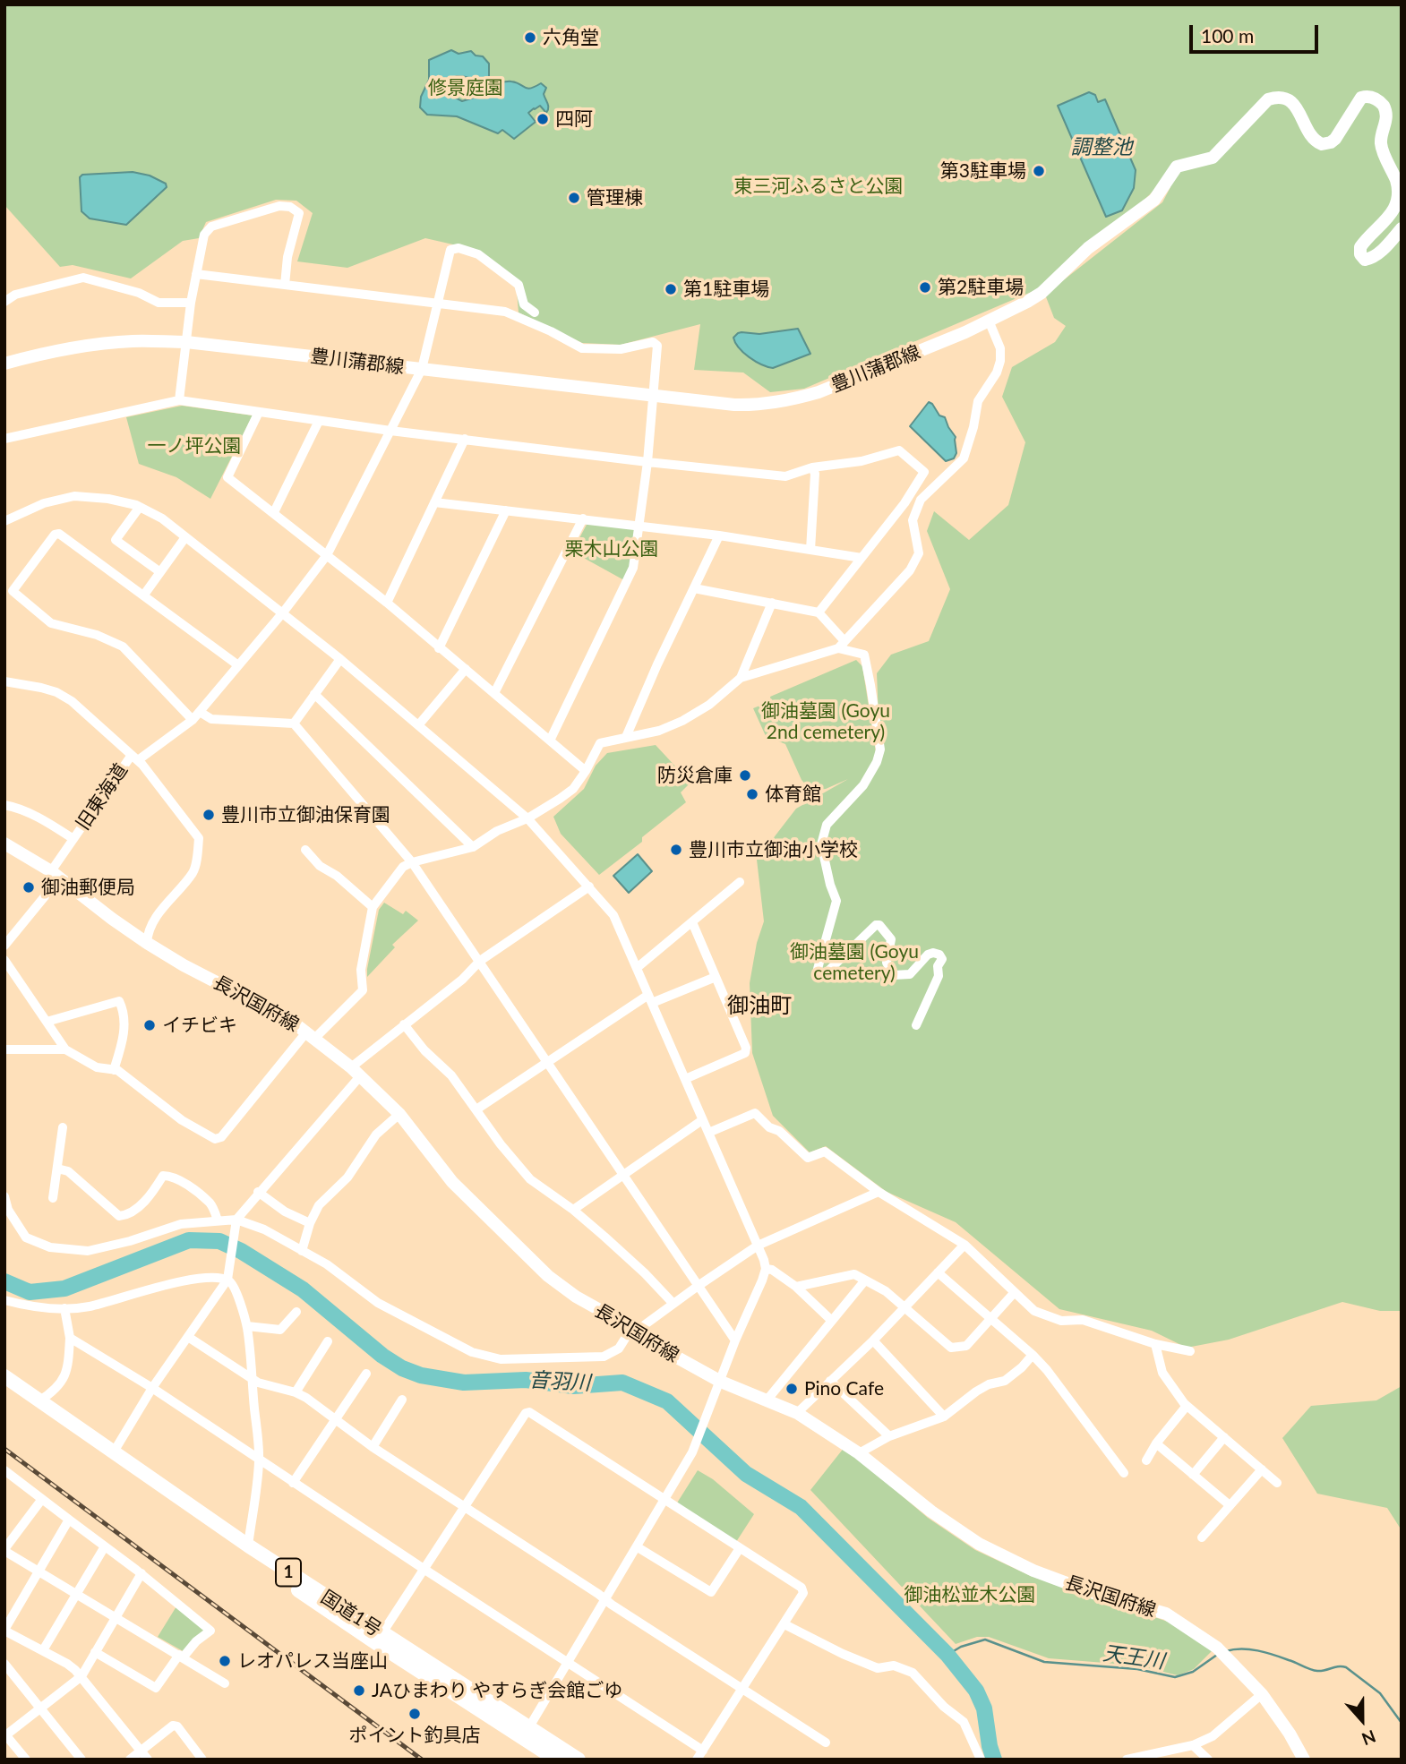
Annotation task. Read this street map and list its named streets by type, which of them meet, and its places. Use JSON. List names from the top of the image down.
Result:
{
  "streets": {
    "highway": ["1", "国道1号"],
    "main road": ["豊川蒲郡線", "長沢国府線"],
    "street": ["旧東海道"]
  },
  "crossings": [
    ["旧東海道", "長沢国府線"]
  ],
  "districts": ["御油町"],
  "water": ["調整池", "音羽川", "天王川"],
  "parks": [
    "修景庭園",
    "東三河ふるさと公園",
    "一ノ坪公園",
    "栗木山公園",
    "御油墓園 (Goyu 2nd cemetery)",
    "御油墓園 (Goyu cemetery)",
    "御油松並木公園"
  ],
  "places": [
    "六角堂",
    "四阿",
    "第3駐車場",
    "管理棟",
    "第2駐車場",
    "第1駐車場",
    "防災倉庫",
    "体育館",
    "豊川市立御油保育園",
    "豊川市立御油小学校",
    "御油郵便局",
    "イチビキ",
    "Pino Cafe",
    "レオパレス当座山",
    "JAひまわり やすらぎ会館ごゆ",
    "ポイント釣具店"
  ],
  "scale_bar": "100 m",
  "north": "bottom"
}
